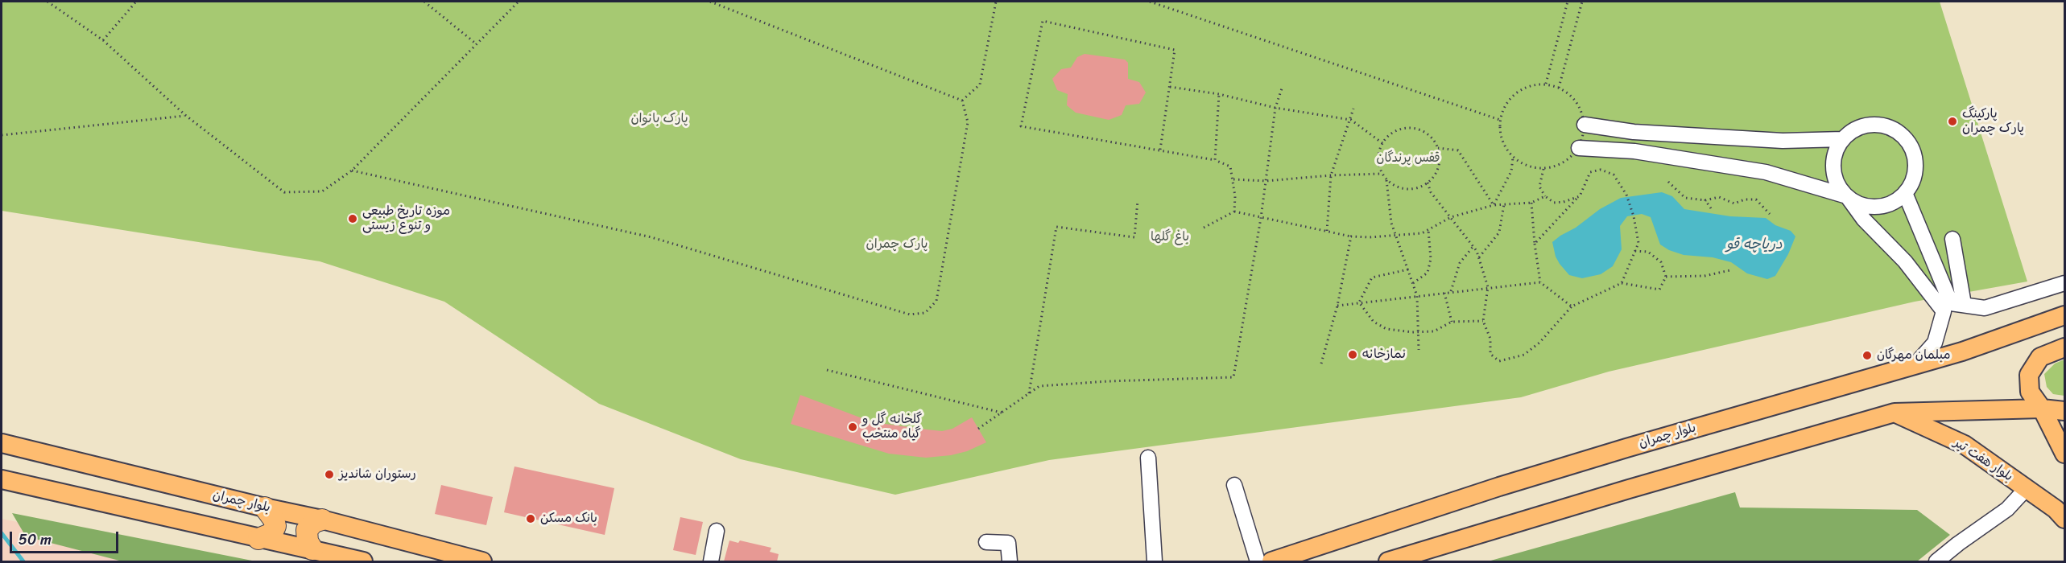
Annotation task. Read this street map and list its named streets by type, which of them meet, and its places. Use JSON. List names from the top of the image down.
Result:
{
  "streets": {
    "main road": ["بلوار چمران", "بلوار هفت تیر"]
  },
  "water": ["دریاچه قو"],
  "parks": [
    "پارک بانوان",
    "قفس پرندگان",
    "باغ گلها",
    "پارک چمران"
  ],
  "places": [
    "پارکینگ پارک چمران",
    "موزه تاریخ طبیعی و تنوع زیستی",
    "نمازخانه",
    "مبلمان مهرگان",
    "گلخانه گل و گیاه منتخب",
    "رستوران شاندیز",
    "بانک مسکن"
  ],
  "scale_bar": "50 m"
}
